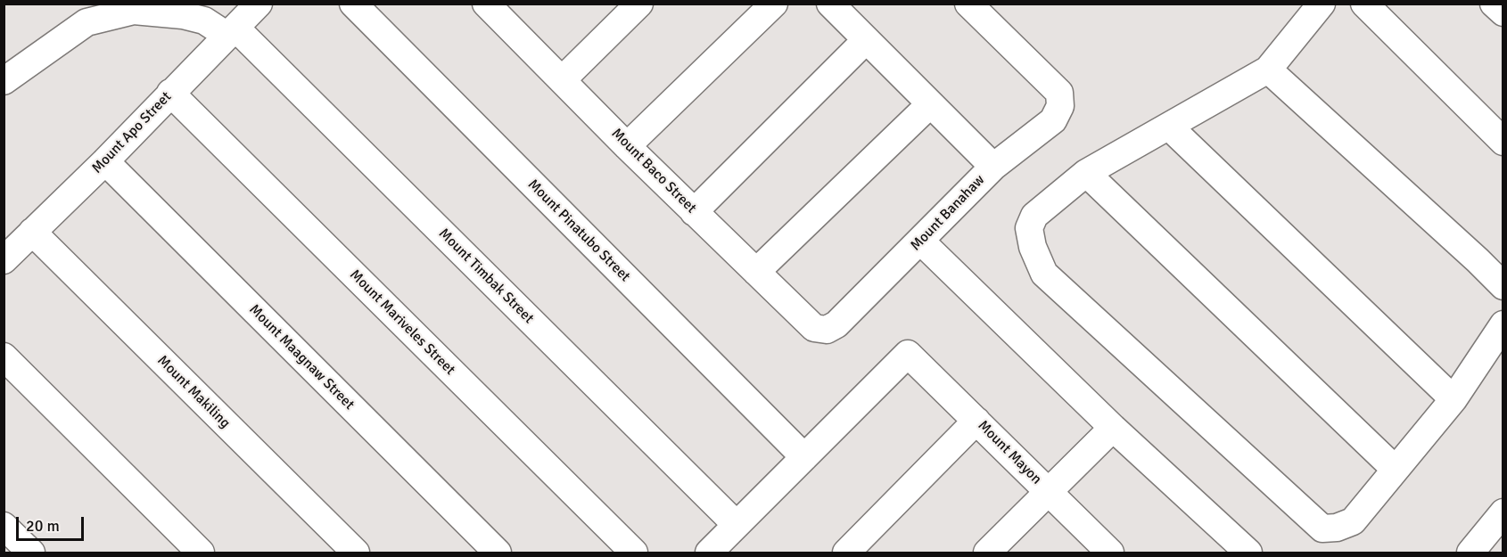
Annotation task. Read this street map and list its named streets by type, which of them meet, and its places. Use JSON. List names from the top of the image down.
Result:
{
  "streets": {
    "street": [
      "Mount Apo Street",
      "Mount Baco Street",
      "Mount Banahaw",
      "Mount Pinatubo Street",
      "Mount Timbak Street",
      "Mount Mariveles Street",
      "Mount Maagnaw Street",
      "Mount Makiling",
      "Mount Mayon"
    ]
  },
  "crossings": [
    ["Mount Apo Street", "Mount Timbak Street"],
    ["Mount Apo Street", "Mount Mariveles Street"],
    ["Mount Apo Street", "Mount Maagnaw Street"],
    ["Mount Apo Street", "Mount Makiling"],
    ["Mount Baco Street", "Mount Banahaw"],
    ["Mount Pinatubo Street", "Mount Mayon"]
  ],
  "scale_bar": "20 m"
}
